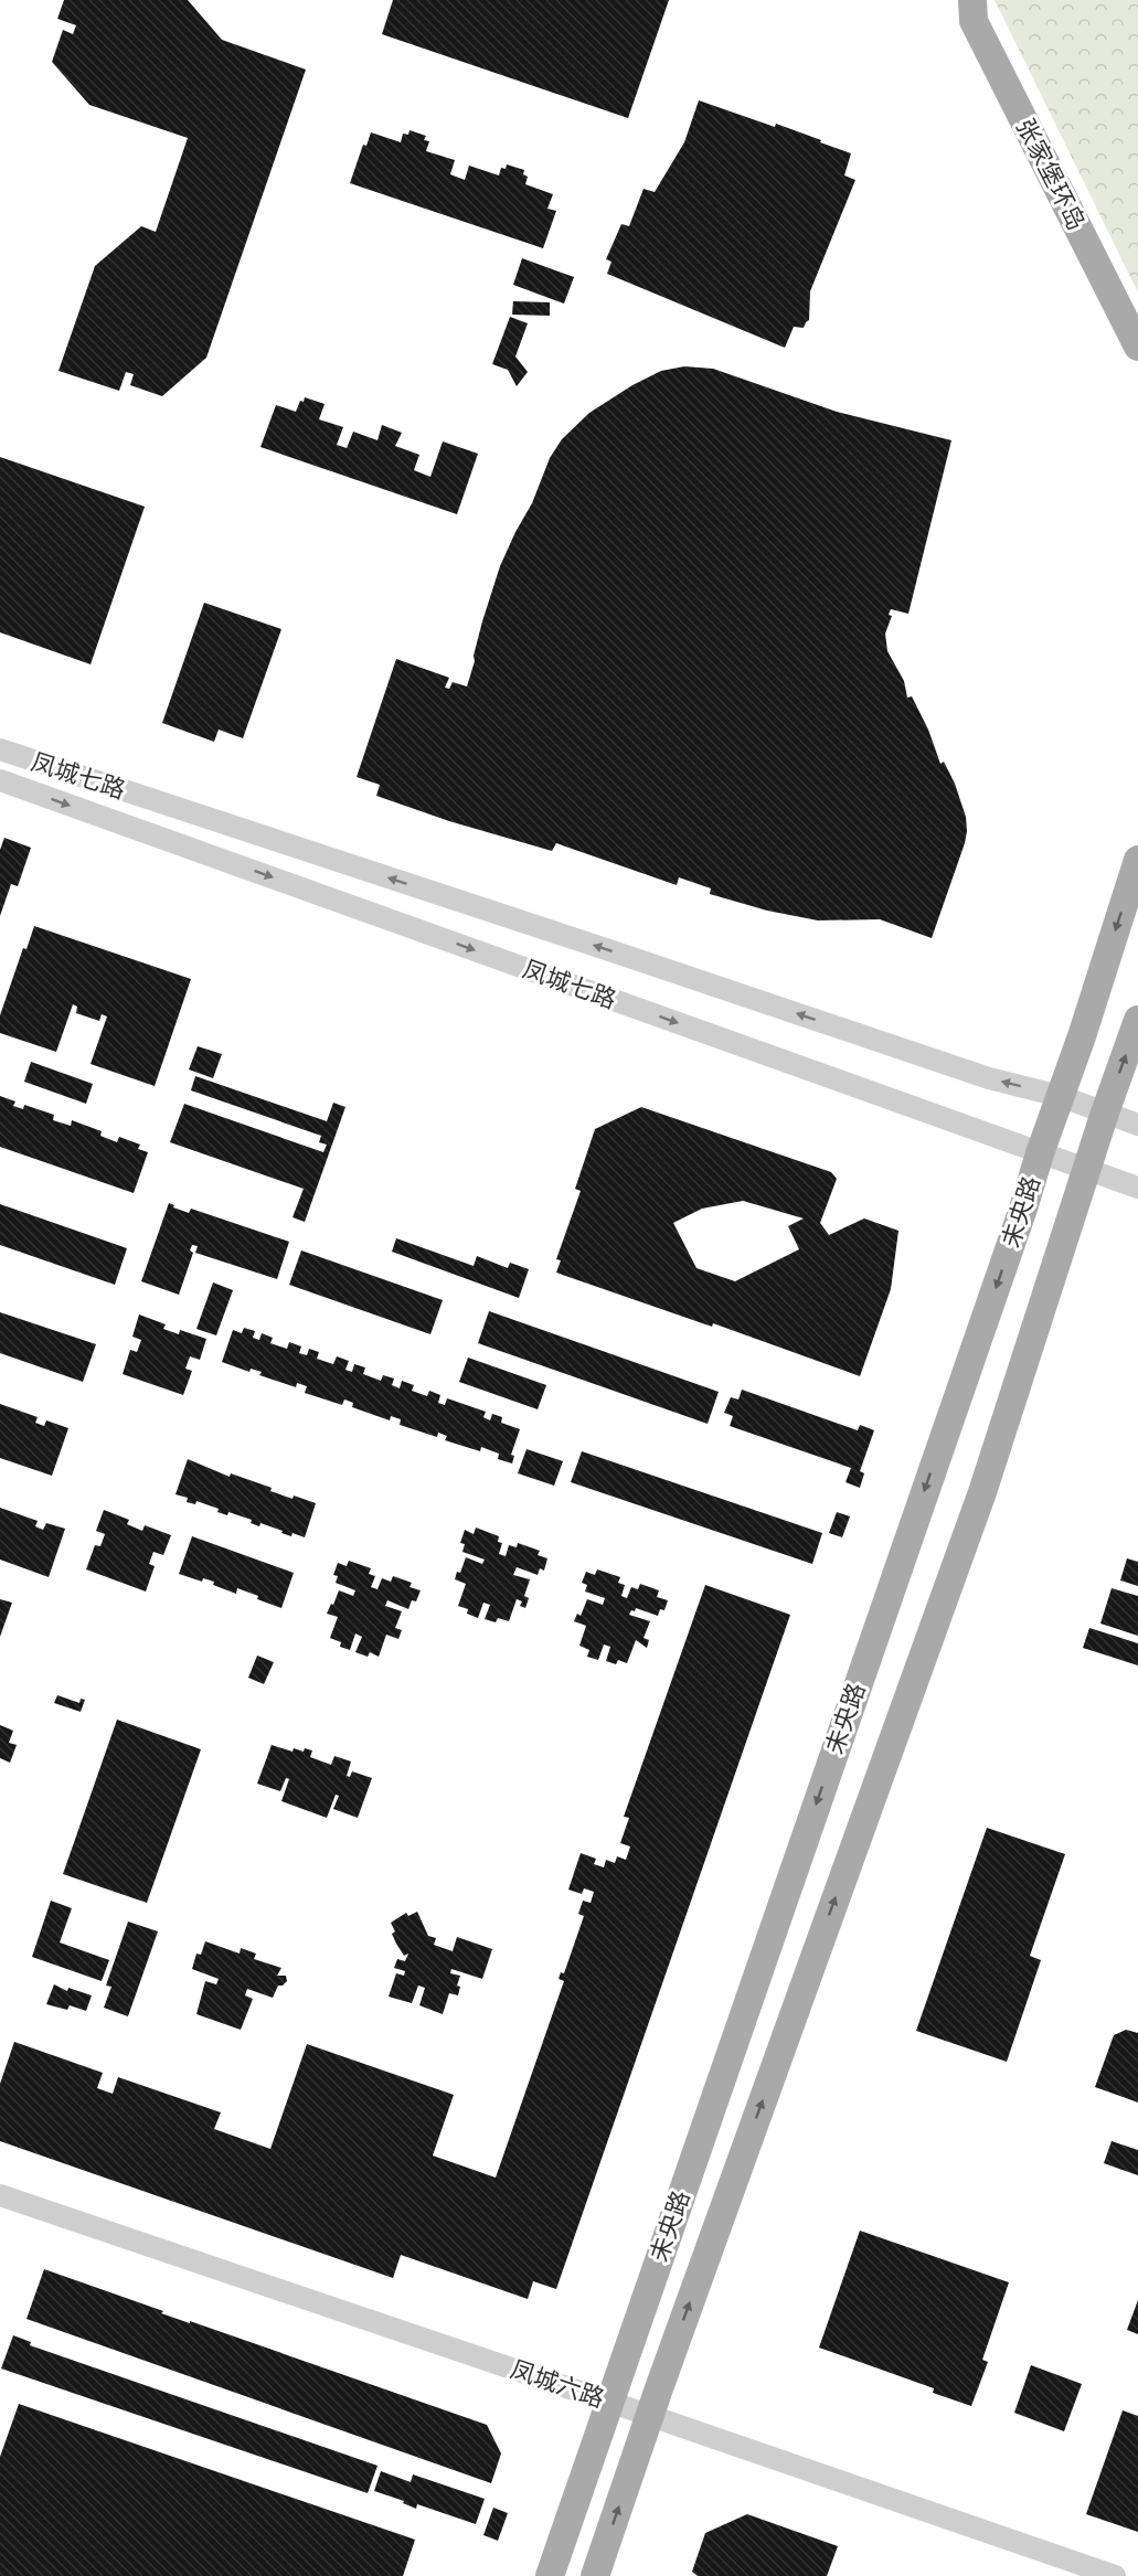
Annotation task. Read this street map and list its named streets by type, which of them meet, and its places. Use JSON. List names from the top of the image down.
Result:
{
  "streets": {
    "main road": ["张家堡环岛", "未央路"],
    "street": ["凤城七路", "凤城六路"]
  },
  "crossings": [
    ["凤城七路", "未央路"],
    ["未央路", "凤城六路"]
  ]
}
